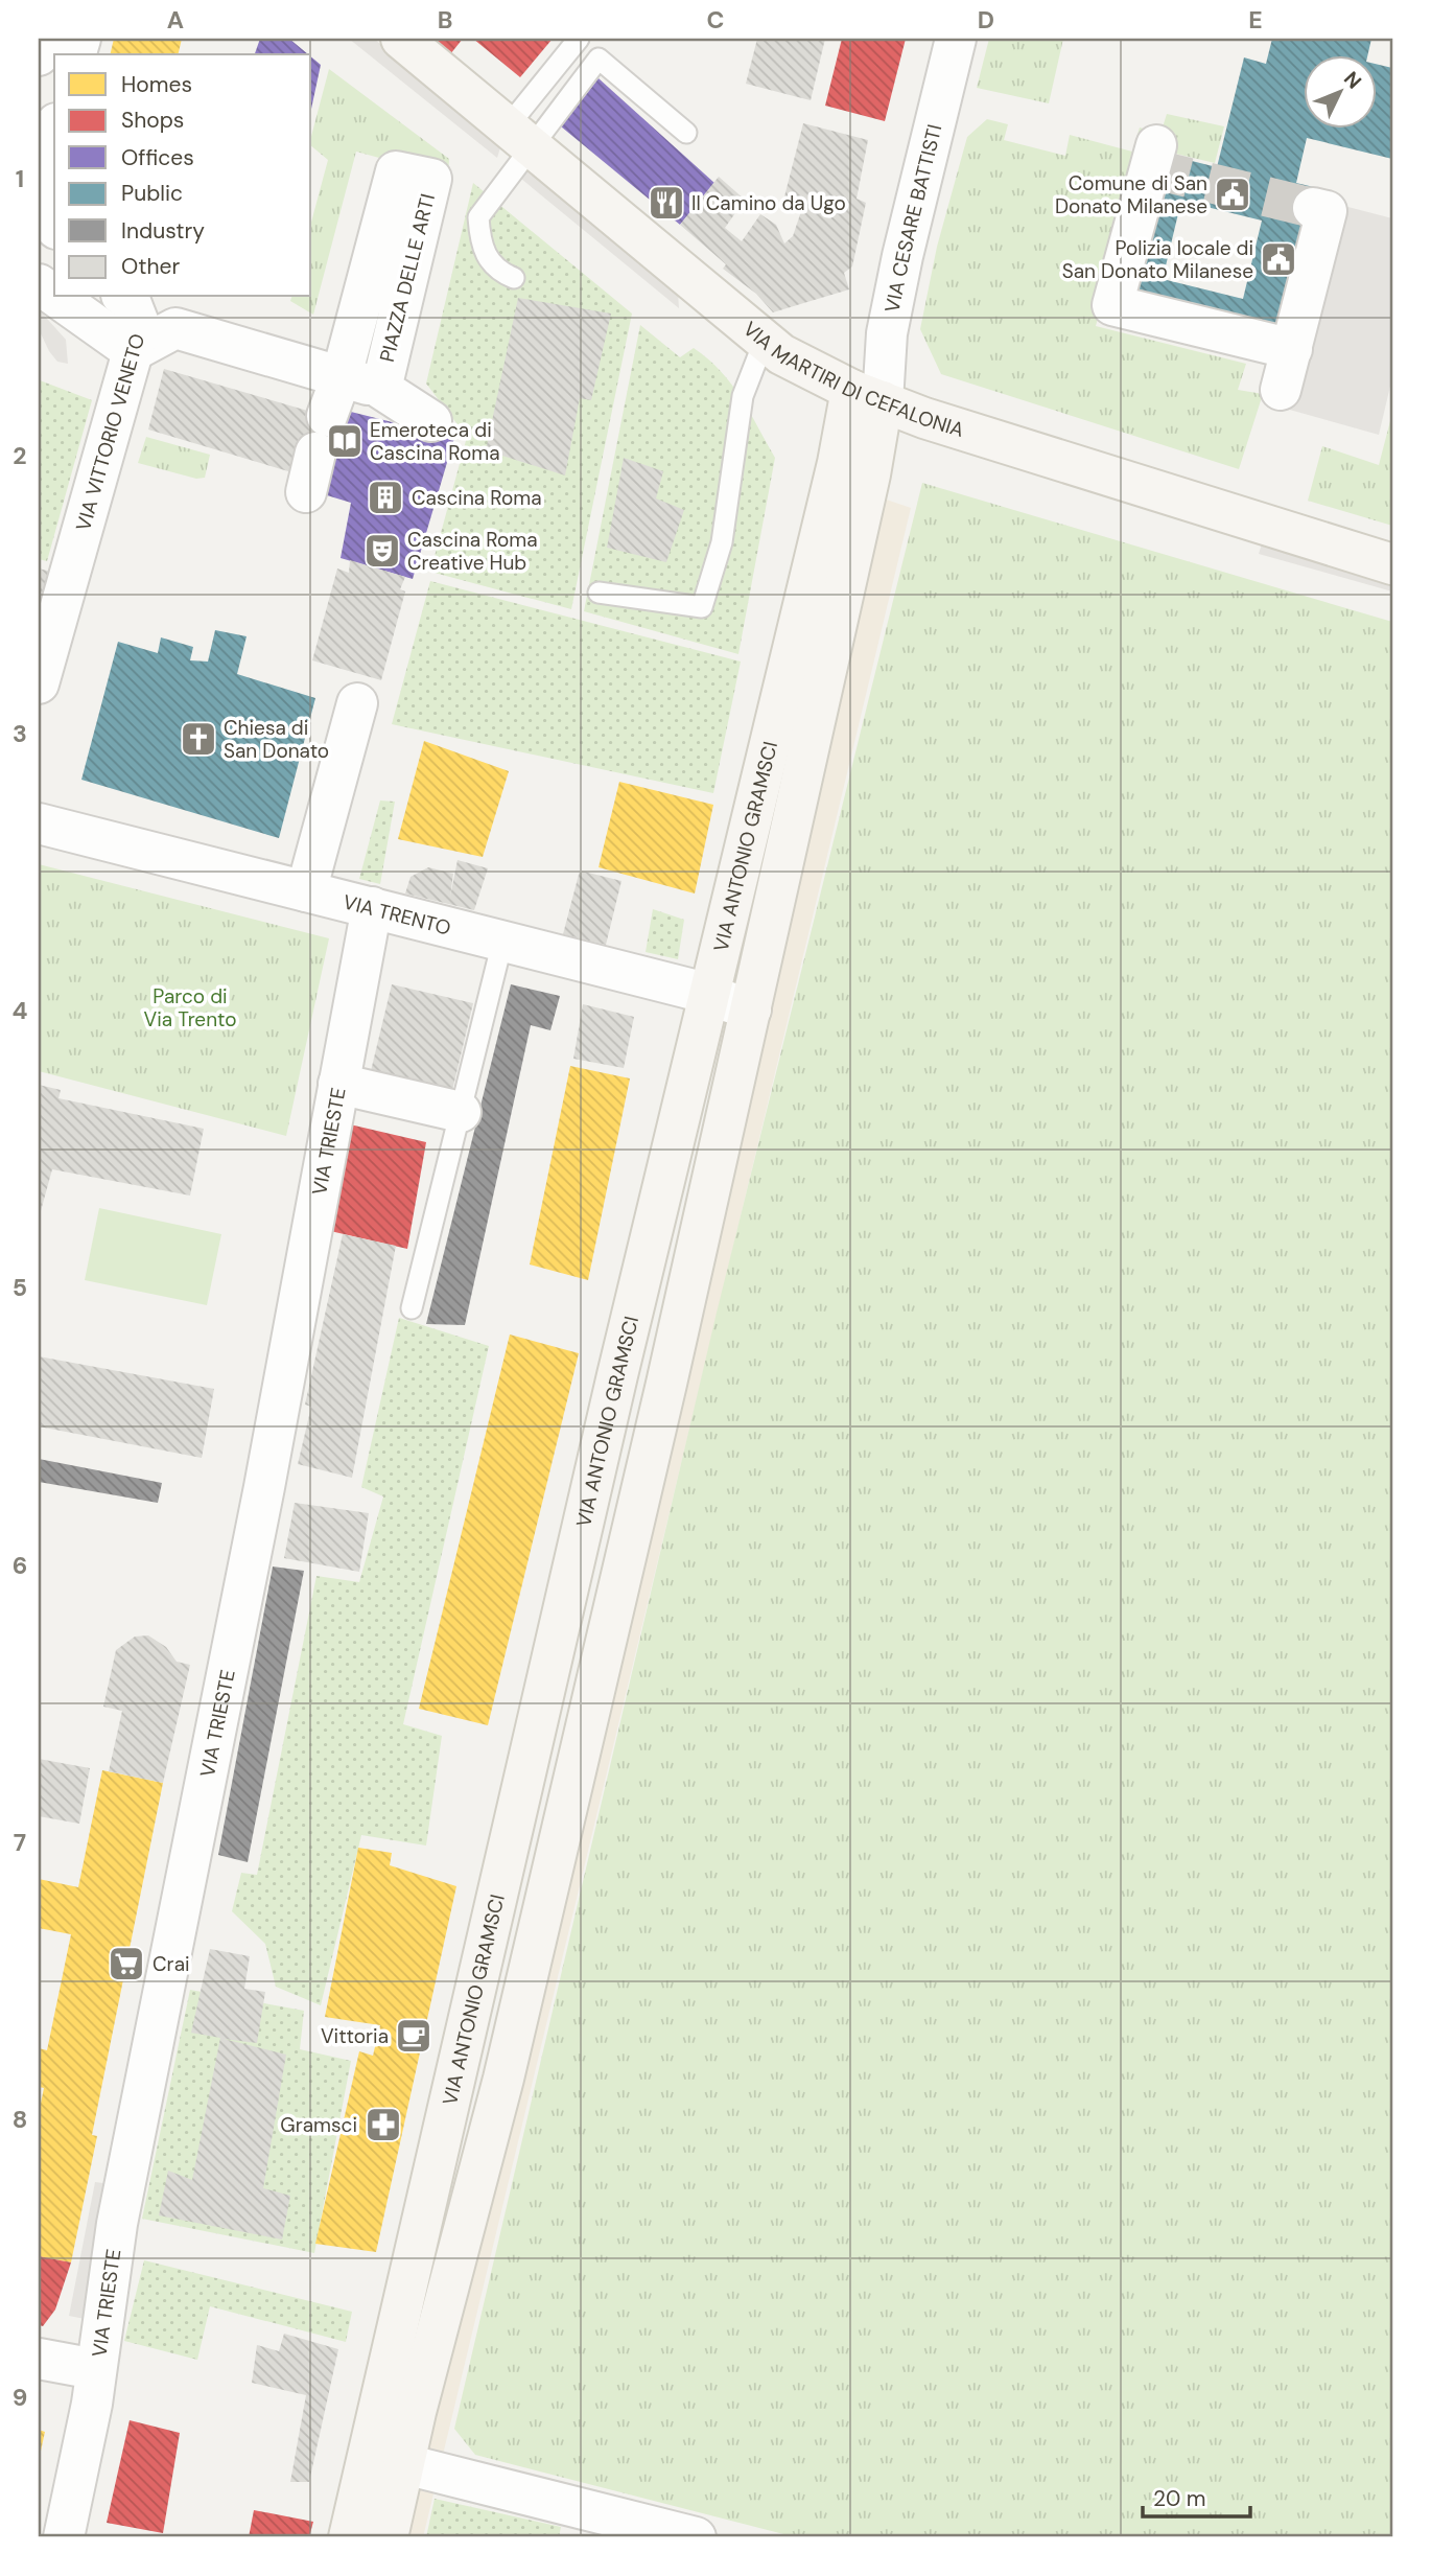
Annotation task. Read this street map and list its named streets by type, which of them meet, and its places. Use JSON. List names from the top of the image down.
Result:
{
  "streets": {
    "street": [
      "VIA CESARE BATTISTI",
      "PIAZZA DELLE ARTI",
      "VIA MARTIRI DI CEFALONIA",
      "VIA VITTORIO VENETO",
      "VIA ANTONIO GRAMSCI",
      "VIA TRENTO",
      "VIA TRIESTE"
    ]
  },
  "crossings": [
    ["VIA CESARE BATTISTI", "VIA MARTIRI DI CEFALONIA"],
    ["VIA CESARE BATTISTI", "VIA ANTONIO GRAMSCI"],
    ["PIAZZA DELLE ARTI", "VIA VITTORIO VENETO"],
    ["VIA MARTIRI DI CEFALONIA", "VIA ANTONIO GRAMSCI"],
    ["VIA ANTONIO GRAMSCI", "VIA TRENTO"],
    ["VIA TRENTO", "VIA TRIESTE"]
  ],
  "parks": ["Parco di Via Trento"],
  "places": {
    "public building": ["Comune di San Donato Milanese", "Polizia locale di San Donato Milanese"],
    "restaurant": ["Il Camino da Ugo"],
    "library": ["Emeroteca di Cascina Roma"],
    "building": ["Cascina Roma"],
    "theatre": ["Cascina Roma Creative Hub"],
    "church": ["Chiesa di San Donato"],
    "supermarket": ["Crai"],
    "cafe": ["Vittoria"],
    "pharmacy": ["Gramsci"]
  },
  "legend": [
    "Homes",
    "Shops",
    "Offices",
    "Public",
    "Industry",
    "Other"
  ],
  "scale_bar": "20 m",
  "north": "top right",
  "grid": {
    "columns": [
      "A",
      "B",
      "C",
      "D",
      "E"
    ],
    "rows": [
      "1",
      "2",
      "3",
      "4",
      "5",
      "6",
      "7",
      "8",
      "9"
    ]
  }
}
